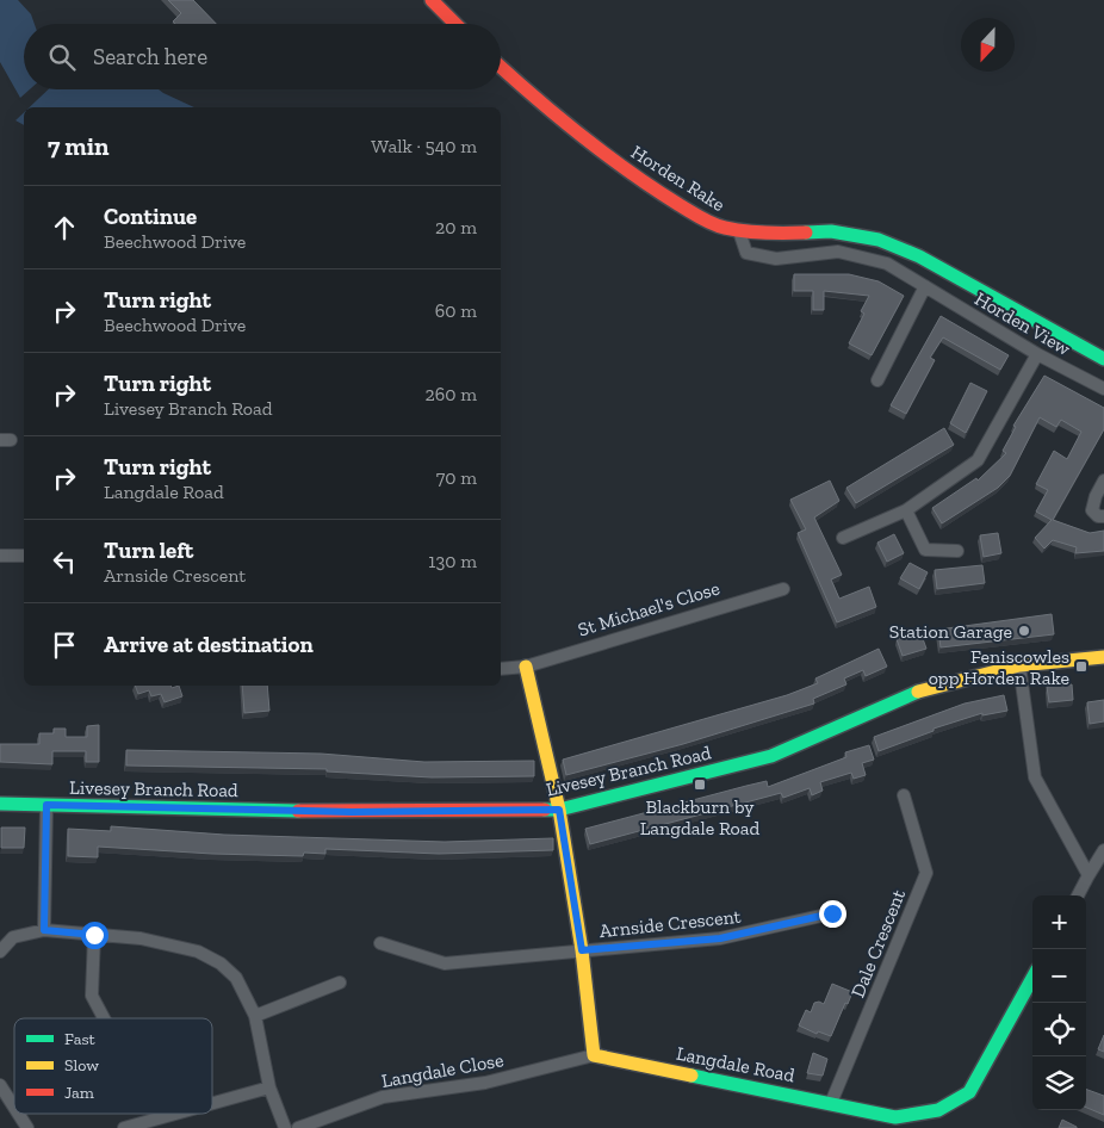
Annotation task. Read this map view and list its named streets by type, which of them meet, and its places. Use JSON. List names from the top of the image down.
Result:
{
  "streets": {
    "street": [
      "Horden Rake",
      "Horden View",
      "St Michael's Close",
      "Livesey Branch Road",
      "Arnside Crescent",
      "Dale Crescent",
      "Langdale Road",
      "Langdale Close"
    ]
  },
  "crossings": [
    ["Horden Rake", "Horden View"],
    ["Dale Crescent", "Langdale Road"],
    ["Langdale Road", "Langdale Close"]
  ],
  "places": {
    "other": ["Station Garage"],
    "transit": ["Feniscowles opp Horden Rake", "Blackburn by Langdale Road"]
  },
  "legend": ["Fast", "Slow", "Jam"],
  "north": "bottom",
  "page": {
    "search": "Search here",
    "heading": ["7 min", "Walk · 540 m"],
    "list": [
      ["Continue", "Beechwood Drive", "20 m"],
      ["Turn right", "Beechwood Drive", "60 m"],
      ["Turn right", "Livesey Branch Road", "260 m"],
      ["Turn right", "Langdale Road", "70 m"],
      ["Turn left", "Arnside Crescent", "130 m"],
      "Arrive at destination"
    ],
    "map_buttons": ["+", "−"]
  }
}
